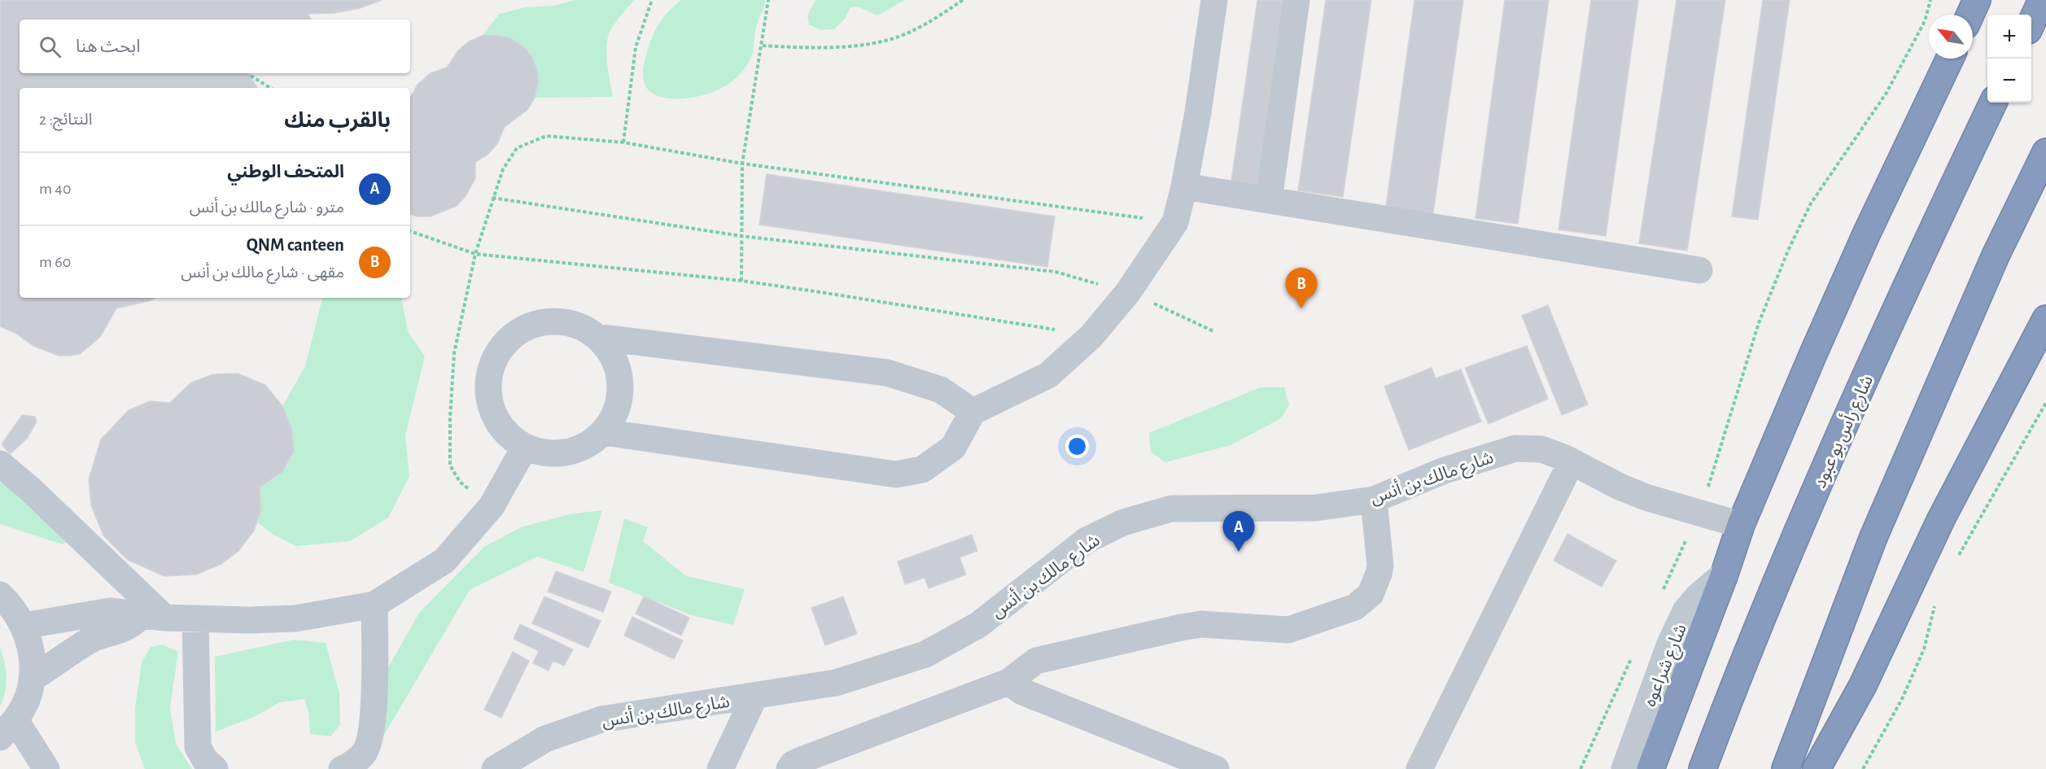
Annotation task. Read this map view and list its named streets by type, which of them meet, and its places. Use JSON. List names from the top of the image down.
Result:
{
  "streets": {
    "highway": ["شارع رأس بو عبود"],
    "street": ["شارع مالك بن أنس", "شارع شراعوه"]
  },
  "north": "top left",
  "page": {
    "map_buttons": ["+", "−"],
    "search": "ابحث هنا",
    "heading": ["بالقرب منك", "النتائج: 2"],
    "list": [
      {
        "mark": "A",
        "name": "المتحف الوطني",
        "note": "مترو · شارع مالك بن أنس",
        "value": "40 m"
      },
      {
        "mark": "B",
        "name": "QNM canteen",
        "note": "مقهى · شارع مالك بن أنس",
        "value": "60 m"
      }
    ],
    "pins": ["B", "A"]
  }
}
